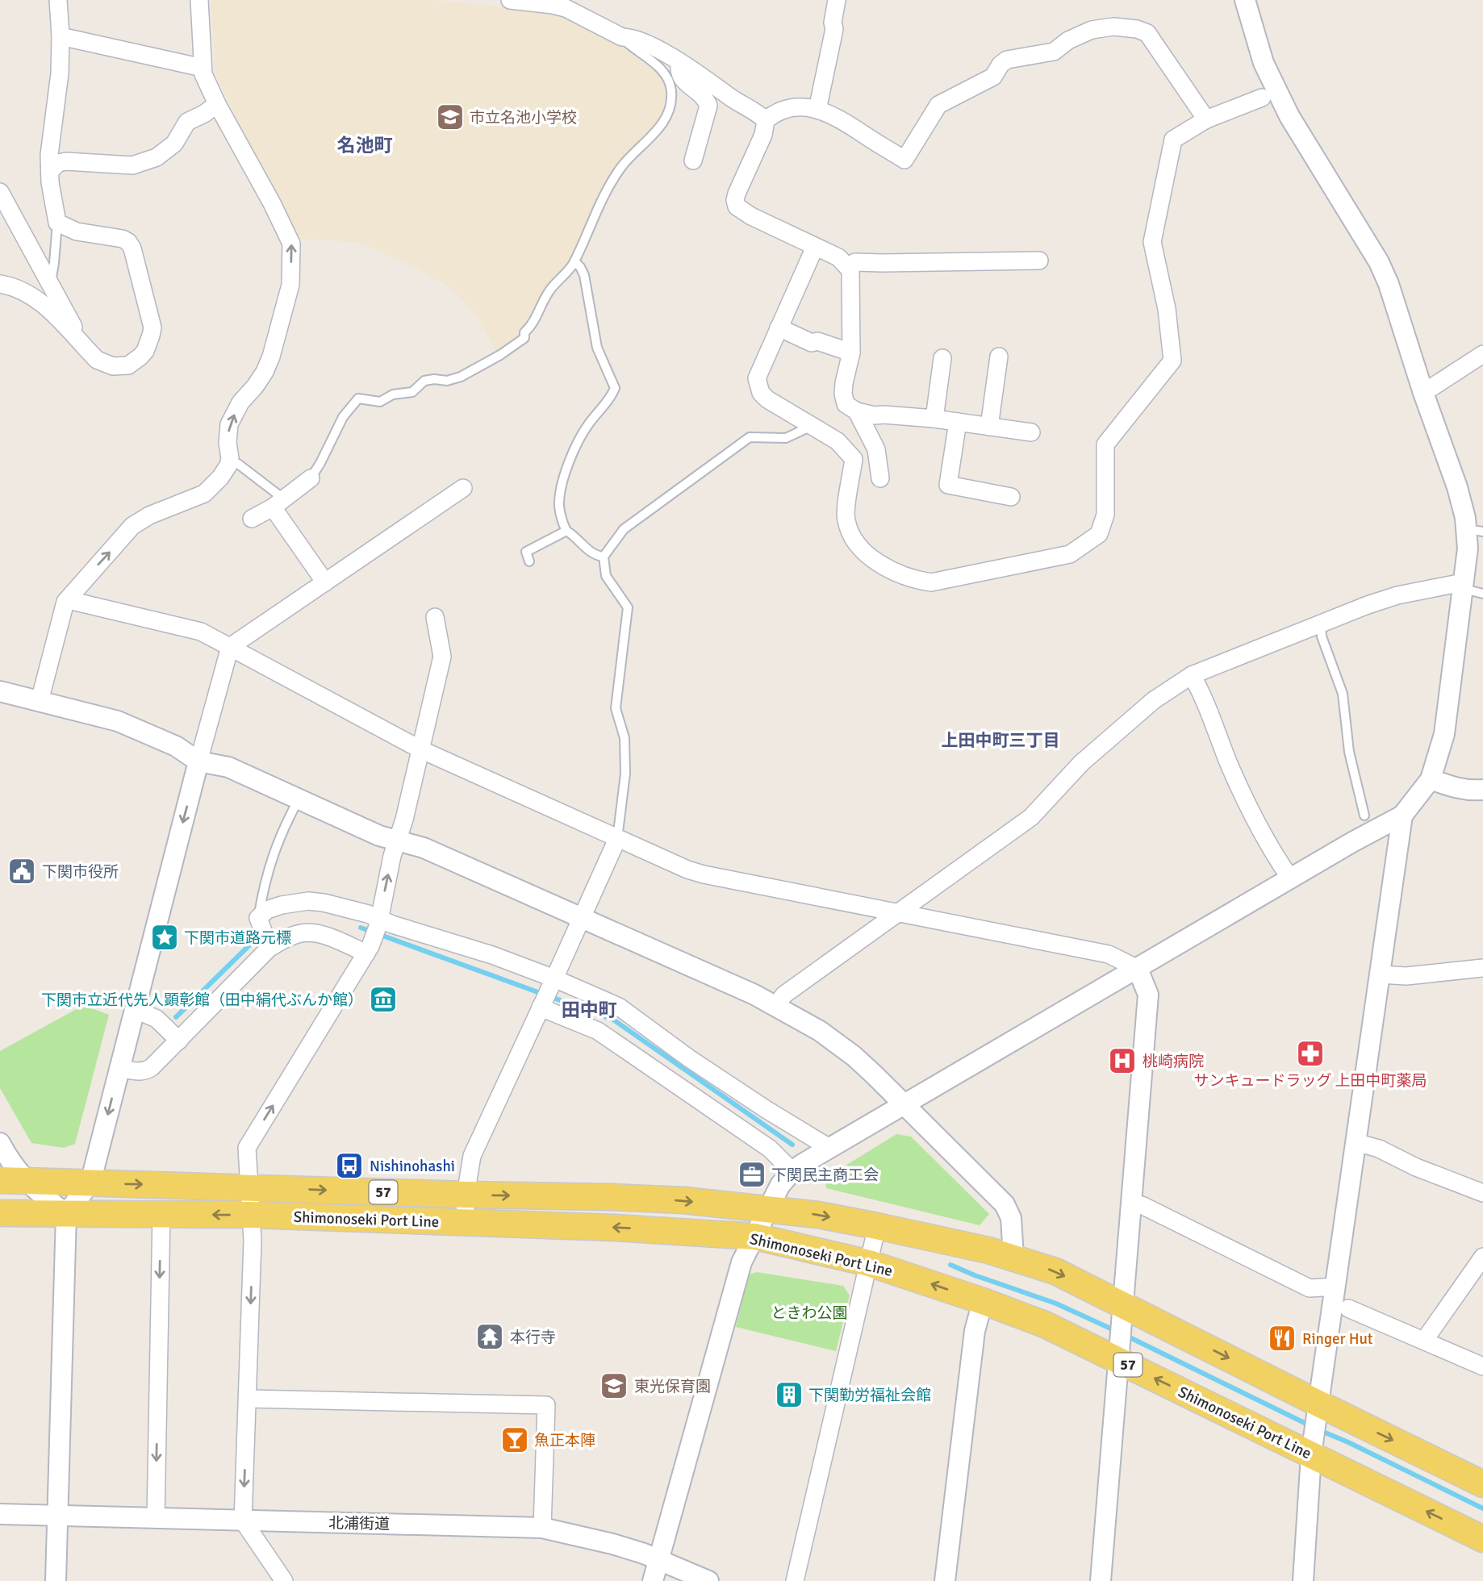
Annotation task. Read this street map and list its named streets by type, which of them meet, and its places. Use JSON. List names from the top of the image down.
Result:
{
  "streets": {
    "main road": ["57", "Shimonoseki Port Line"],
    "street": ["北浦街道"]
  },
  "districts": ["名池町", "上田中町三丁目", "田中町"],
  "parks": ["ときわ公園"],
  "places": {
    "school or university": ["市立名池小学校", "東光保育園"],
    "public building": ["下関市役所"],
    "place": ["下関市道路元標"],
    "museum": ["下関市立近代先人顕彰館（田中絹代ぶんか館）"],
    "pharmacy": ["サンキュードラッグ 上田中町薬局"],
    "hospital": ["桃崎病院"],
    "bus stop": ["Nishinohashi"],
    "office": ["下関民主商工会"],
    "temple": ["本行寺"],
    "restaurant": ["Ringer Hut"],
    "building": ["下関勤労福祉会館"],
    "bar": ["魚正本陣"]
  }
}
